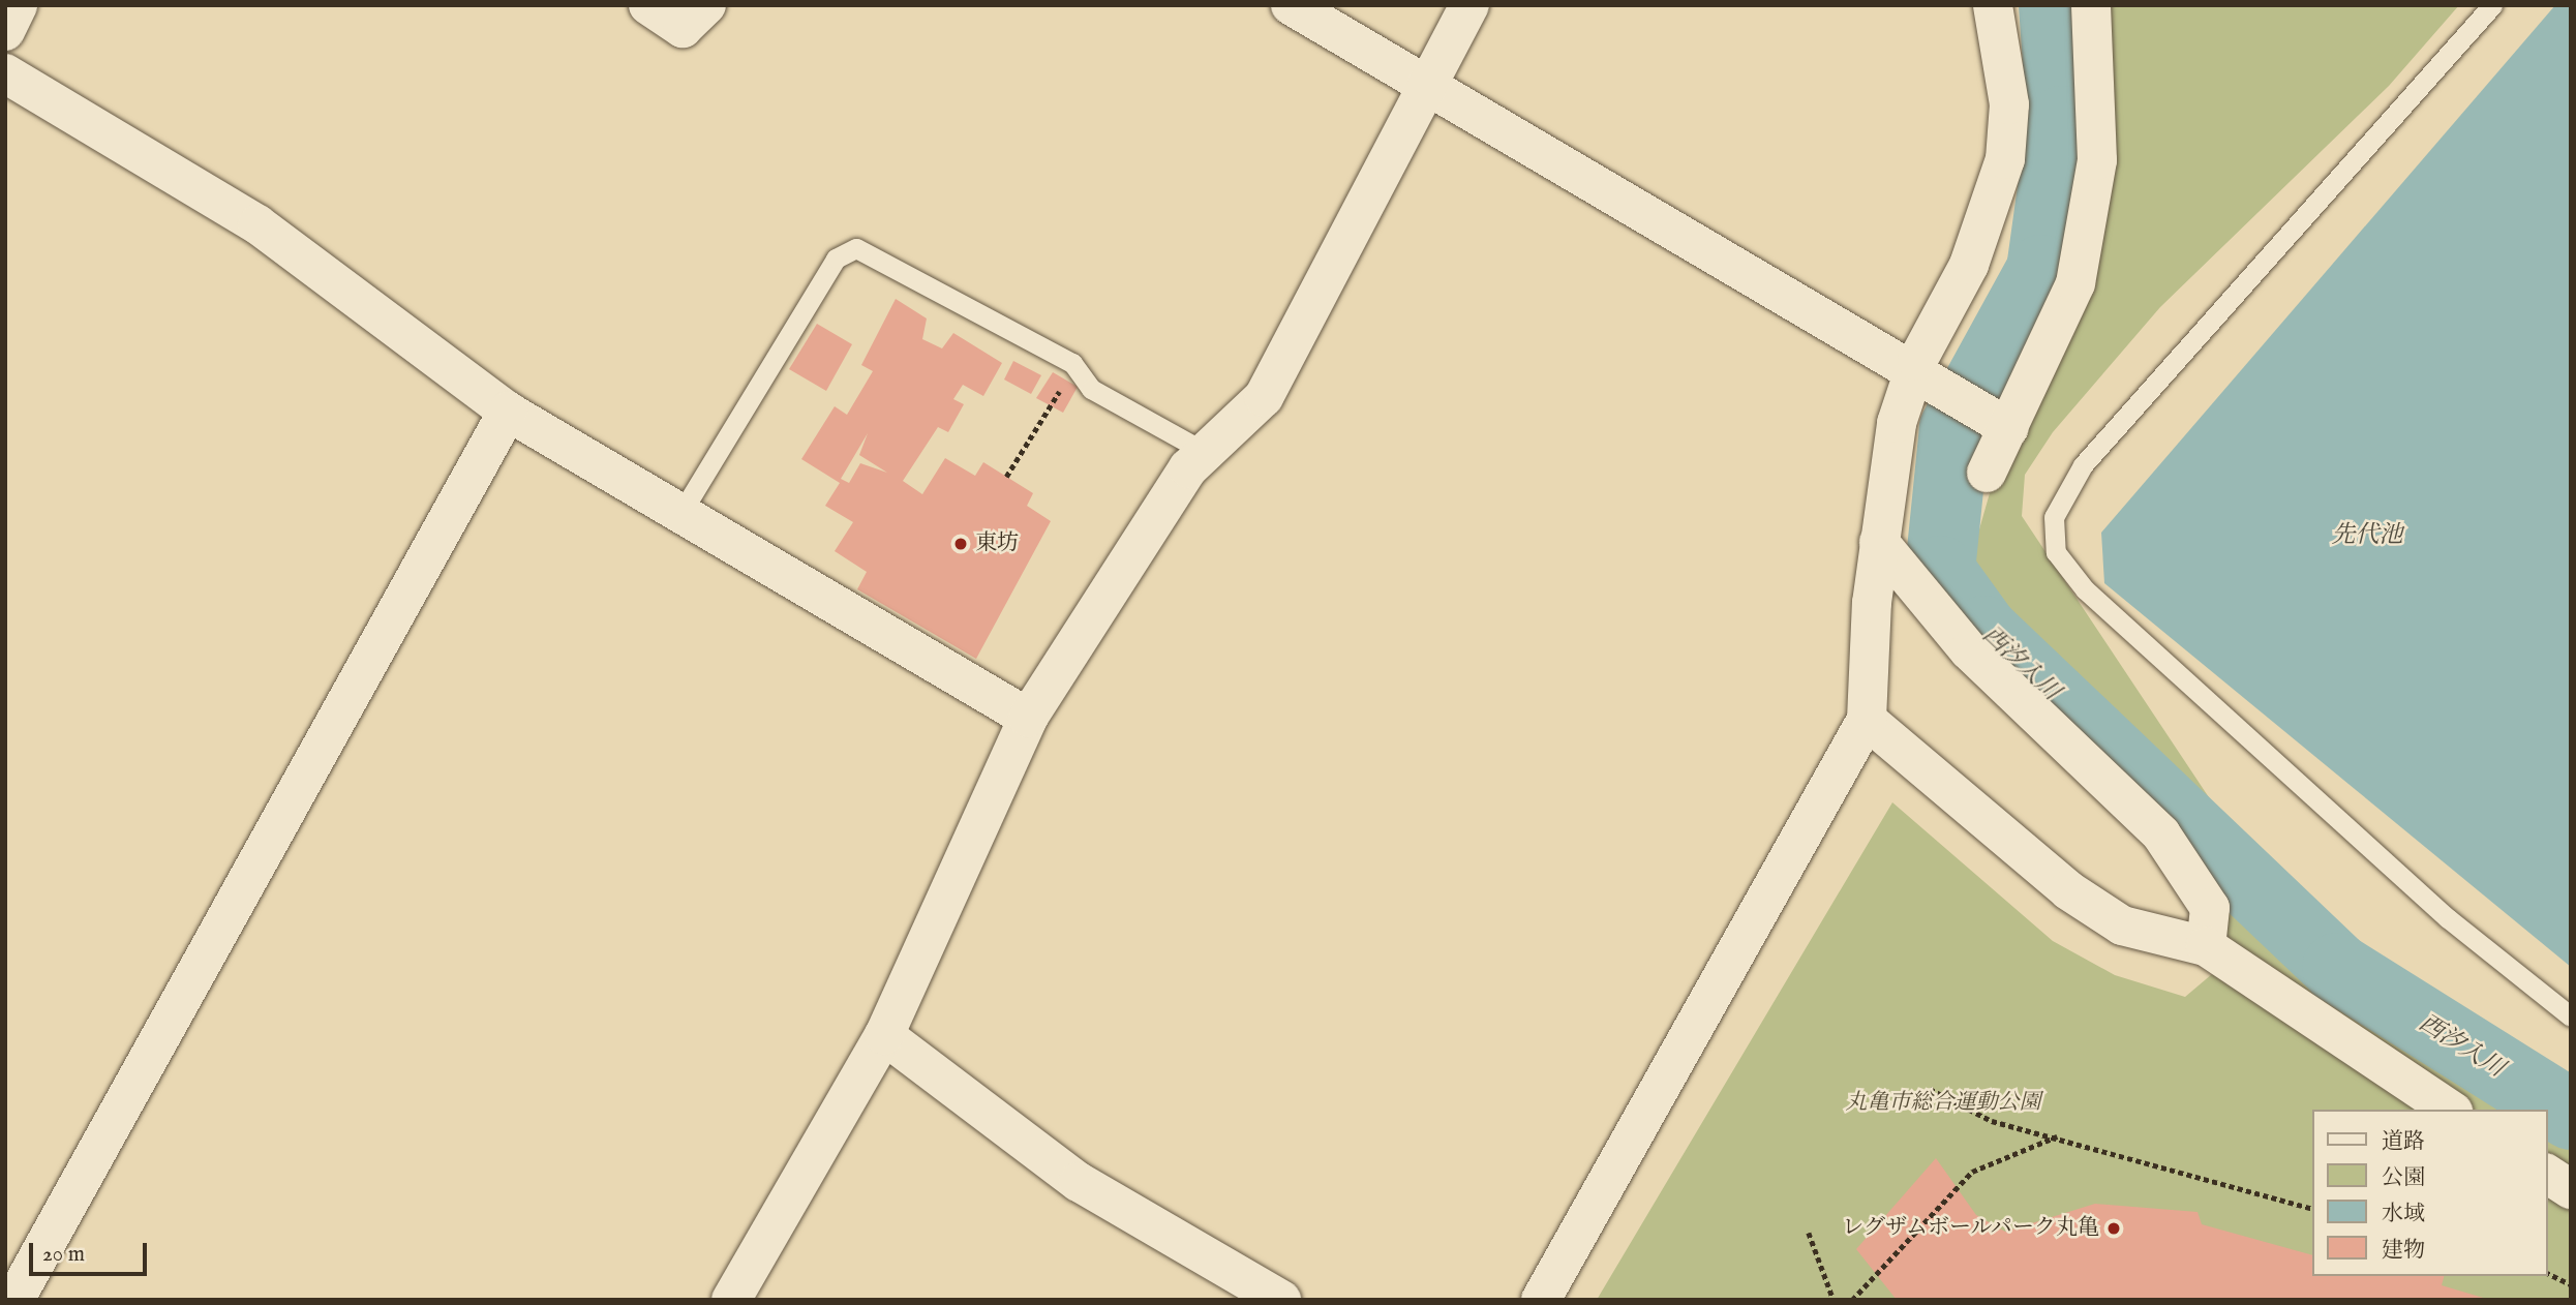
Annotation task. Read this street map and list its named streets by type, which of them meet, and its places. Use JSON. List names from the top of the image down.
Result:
{
  "water": ["先代池", "西汐入川"],
  "parks": ["丸亀市総合運動公園"],
  "places": ["東坊", "レグザムボールパーク丸亀"],
  "legend": [
    "道路",
    "公園",
    "水域",
    "建物"
  ],
  "scale_bar": "20 m"
}
